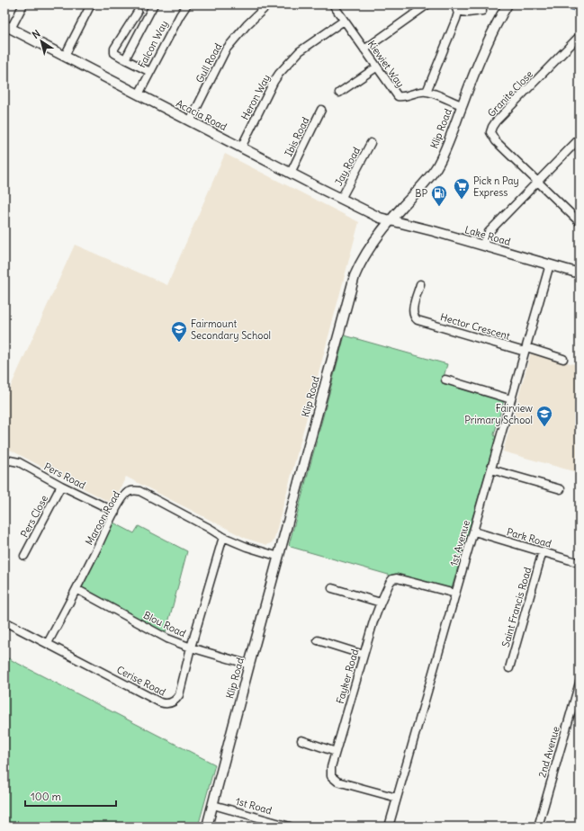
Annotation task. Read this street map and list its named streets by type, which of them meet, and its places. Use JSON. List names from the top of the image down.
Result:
{
  "streets": {
    "street": [
      "Falcon Way",
      "Gull Road",
      "Kiewiet Way",
      "Granite Close",
      "Heron Way",
      "Acacia Road",
      "Klip Road",
      "Ibis Road",
      "Jay Road",
      "Lake Road",
      "Hector Crescent",
      "Pers Road",
      "Pers Close",
      "Maroon Road",
      "Park Road",
      "1st Avenue",
      "Saint Francis Road",
      "Blou Road",
      "Fayker Road",
      "Cerise Road",
      "2nd Avenue",
      "1st Road"
    ]
  },
  "crossings": [
    ["Falcon Way", "Acacia Road"],
    ["Gull Road", "Acacia Road"],
    ["Kiewiet Way", "Heron Way"],
    ["Heron Way", "Acacia Road"],
    ["Acacia Road", "Klip Road"],
    ["Acacia Road", "Ibis Road"],
    ["Acacia Road", "Jay Road"],
    ["Acacia Road", "Lake Road"],
    ["Klip Road", "Lake Road"],
    ["Klip Road", "Maroon Road"],
    ["Klip Road", "Blou Road"],
    ["Klip Road", "1st Road"],
    ["Lake Road", "1st Avenue"],
    ["Hector Crescent", "1st Avenue"],
    ["Pers Road", "Pers Close"],
    ["Pers Road", "Maroon Road"],
    ["Maroon Road", "Blou Road"],
    ["Maroon Road", "Cerise Road"],
    ["Park Road", "1st Avenue"],
    ["Park Road", "Saint Francis Road"],
    ["1st Avenue", "Fayker Road"],
    ["Blou Road", "Cerise Road"]
  ],
  "places": {
    "supermarket": ["Pick n Pay Express"],
    "fuel station": ["BP"],
    "school or university": ["Fairmount Secondary School", "Fairview Primary School"]
  },
  "scale_bar": "100 m",
  "north": "top left"
}
